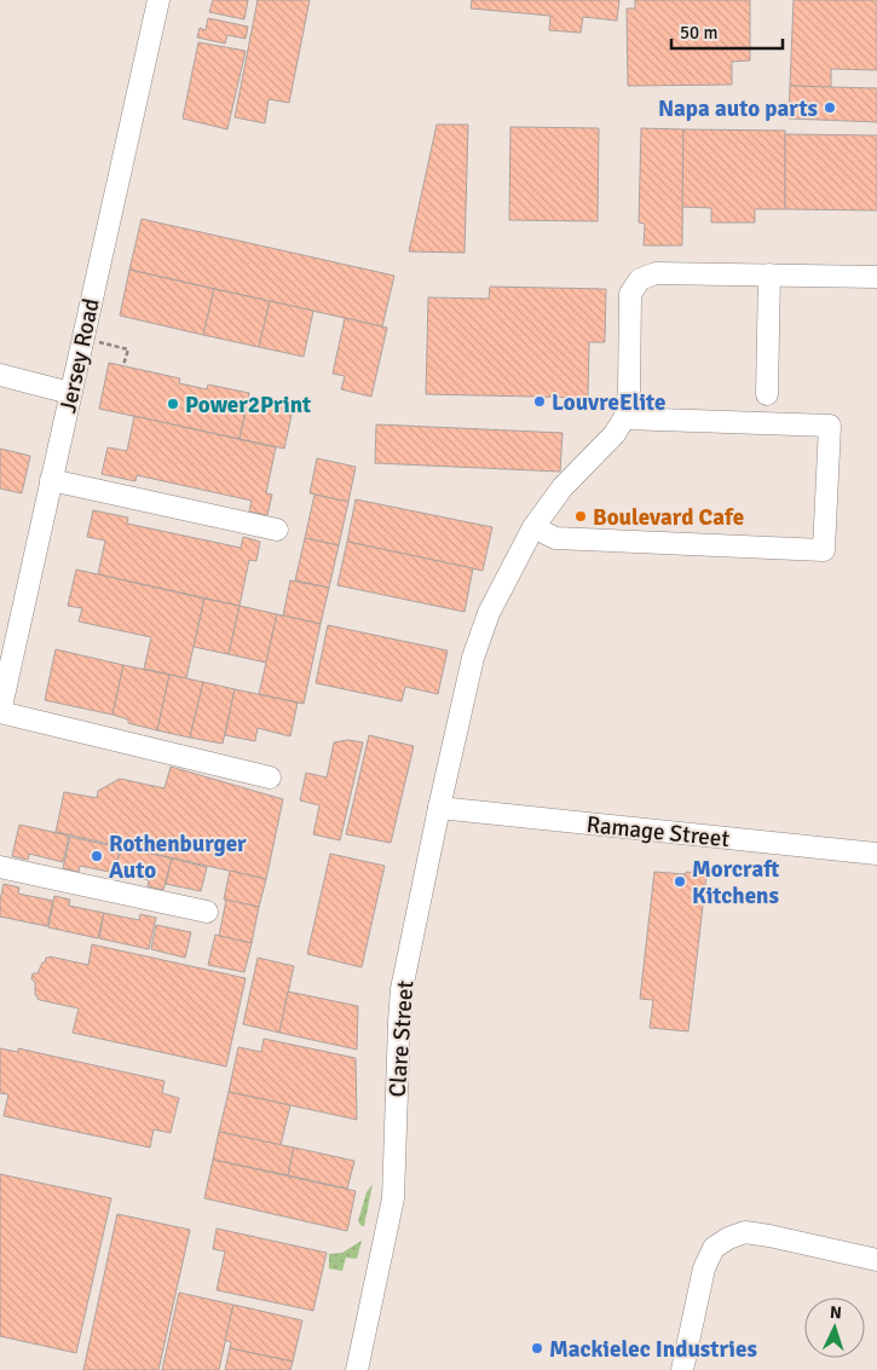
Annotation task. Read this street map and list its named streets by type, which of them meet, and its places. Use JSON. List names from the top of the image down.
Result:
{
  "streets": {
    "street": ["Jersey Road", "Ramage Street", "Clare Street"]
  },
  "crossings": [
    ["Ramage Street", "Clare Street"]
  ],
  "places": [
    "Napa auto parts",
    "LouvreElite",
    "Power2Print",
    "Boulevard Cafe",
    "Rothenburger Auto",
    "Morcraft Kitchens",
    "Mackielec Industries"
  ],
  "scale_bar": "50 m",
  "north": "top"
}
